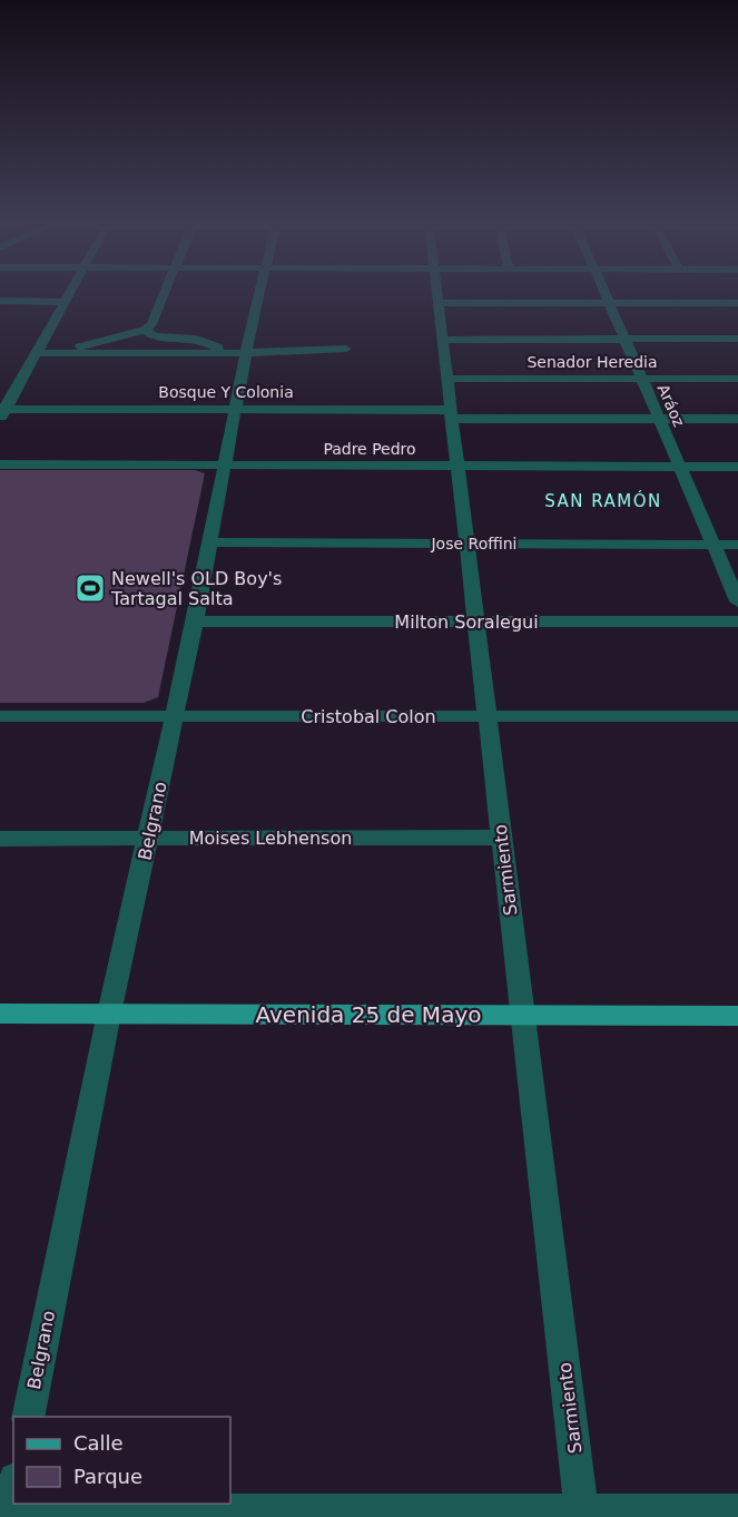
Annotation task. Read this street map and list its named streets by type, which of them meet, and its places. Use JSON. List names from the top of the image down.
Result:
{
  "streets": {
    "main road": ["Avenida 25 de Mayo"],
    "street": [
      "Senador Heredia",
      "Bosque Y Colonia",
      "Aráoz",
      "Padre Pedro",
      "Jose Roffini",
      "Milton Soralegui",
      "Cristobal Colon",
      "Belgrano",
      "Moises Lebhenson",
      "Sarmiento"
    ]
  },
  "crossings": [
    ["Senador Heredia", "Aráoz"],
    ["Senador Heredia", "Sarmiento"],
    ["Bosque Y Colonia", "Aráoz"],
    ["Bosque Y Colonia", "Belgrano"],
    ["Bosque Y Colonia", "Sarmiento"],
    ["Aráoz", "Padre Pedro"],
    ["Aráoz", "Jose Roffini"],
    ["Padre Pedro", "Belgrano"],
    ["Padre Pedro", "Sarmiento"],
    ["Jose Roffini", "Belgrano"],
    ["Jose Roffini", "Sarmiento"],
    ["Milton Soralegui", "Belgrano"],
    ["Milton Soralegui", "Sarmiento"],
    ["Cristobal Colon", "Belgrano"],
    ["Cristobal Colon", "Sarmiento"],
    ["Belgrano", "Moises Lebhenson"],
    ["Belgrano", "Avenida 25 de Mayo"],
    ["Moises Lebhenson", "Sarmiento"],
    ["Sarmiento", "Avenida 25 de Mayo"]
  ],
  "districts": ["SAN RAMÓN"],
  "places": {
    "sports": ["Newell's OLD Boy's Tartagal Salta"]
  },
  "legend": ["Calle", "Parque"]
}
